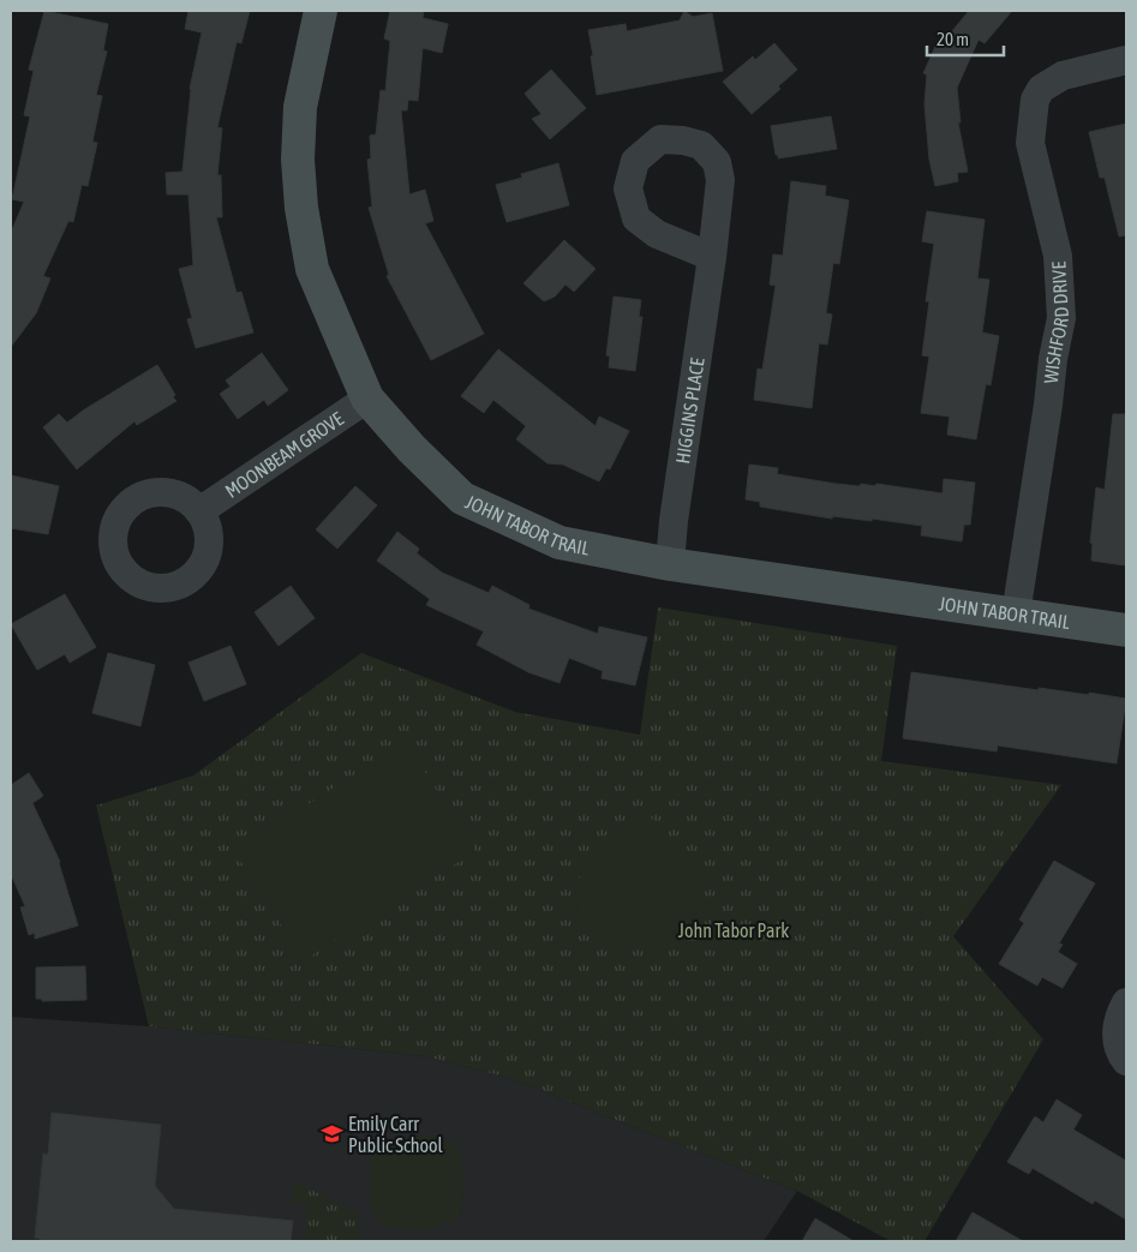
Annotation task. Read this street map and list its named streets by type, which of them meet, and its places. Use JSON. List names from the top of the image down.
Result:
{
  "streets": {
    "street": [
      "WISHFORD DRIVE",
      "HIGGINS PLACE",
      "MOONBEAM GROVE",
      "JOHN TABOR TRAIL"
    ]
  },
  "crossings": [
    ["WISHFORD DRIVE", "JOHN TABOR TRAIL"],
    ["HIGGINS PLACE", "JOHN TABOR TRAIL"],
    ["MOONBEAM GROVE", "JOHN TABOR TRAIL"]
  ],
  "parks": ["John Tabor Park"],
  "places": {
    "school or university": ["Emily Carr Public School"]
  },
  "scale_bar": "20 m"
}
